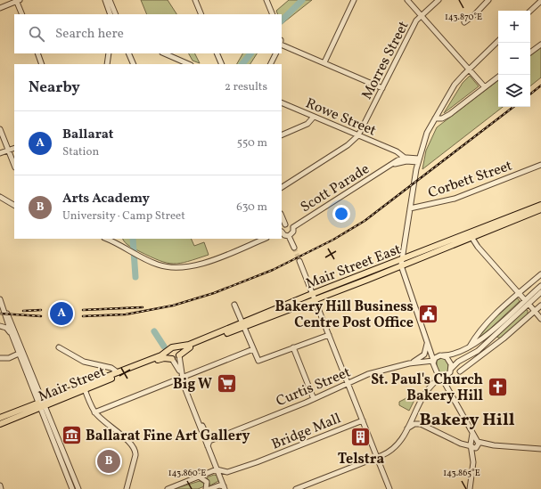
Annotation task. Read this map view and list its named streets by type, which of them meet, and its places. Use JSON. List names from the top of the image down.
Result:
{
  "streets": {
    "main road": ["Mair Street East", "Mair Street"],
    "street": [
      "Morres Street",
      "Rowe Street",
      "Corbett Street",
      "Scott Parade",
      "Curtis Street",
      "Bridge Mall"
    ]
  },
  "crossings": [
    ["Morres Street", "Rowe Street"],
    ["Rowe Street", "Scott Parade"],
    ["Mair Street East", "Mair Street"]
  ],
  "districts": ["Bakery Hill"],
  "places": {
    "public building": ["Bakery Hill Business Centre Post Office"],
    "supermarket": ["Big W"],
    "church": ["St. Paul's Church Bakery Hill"],
    "museum": ["Ballarat Fine Art Gallery"],
    "building": ["Telstra"]
  },
  "page": {
    "map_buttons": ["+", "−"],
    "search": "Search here",
    "heading": ["Nearby", "2 results"],
    "list": [
      {
        "mark": "A",
        "name": "Ballarat",
        "note": "Station",
        "value": "550 m"
      },
      {
        "mark": "B",
        "name": "Arts Academy",
        "note": "University · Camp Street",
        "value": "630 m"
      }
    ],
    "pins": ["A", "B"]
  },
  "coordinates": ["143.870°E", "143.860°E", "143.865°E"]
}
